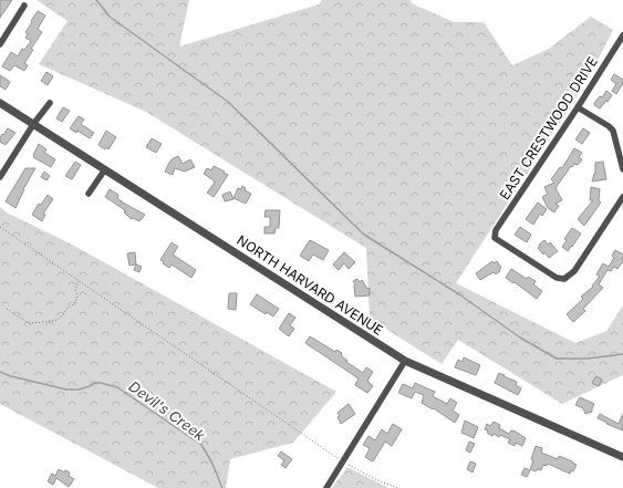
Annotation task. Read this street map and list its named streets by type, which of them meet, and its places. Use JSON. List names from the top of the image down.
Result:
{
  "streets": {
    "street": ["EAST CRESTWOOD DRIVE", "NORTH HARVARD AVENUE"]
  },
  "water": ["Devil's Creek"]
}
